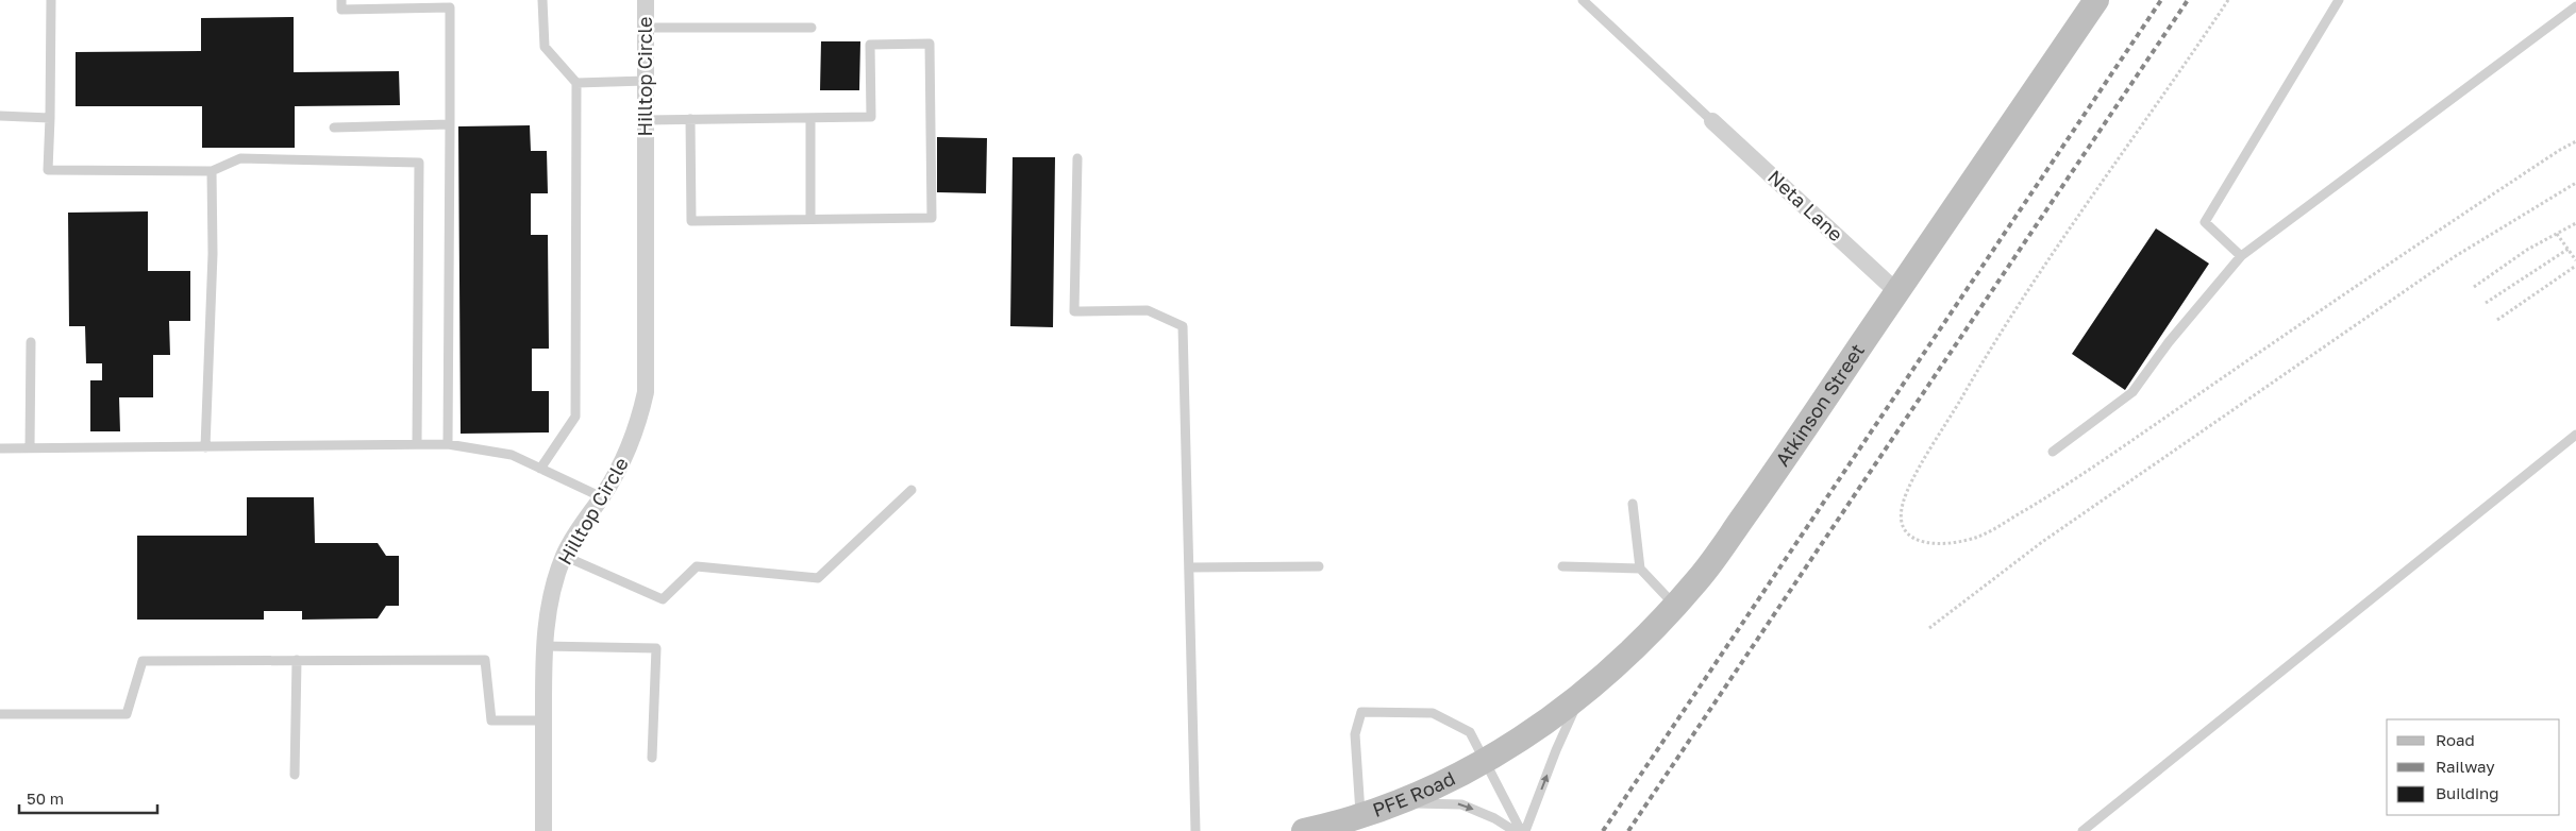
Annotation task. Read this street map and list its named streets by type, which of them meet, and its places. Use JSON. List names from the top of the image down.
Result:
{
  "streets": {
    "main road": ["Atkinson Street", "PFE Road"],
    "street": ["Hilltop Circle", "Neta Lane"]
  },
  "crossings": [
    ["Neta Lane", "Atkinson Street"],
    ["Atkinson Street", "PFE Road"]
  ],
  "legend": ["Road", "Railway", "Building"],
  "scale_bar": "50 m"
}
